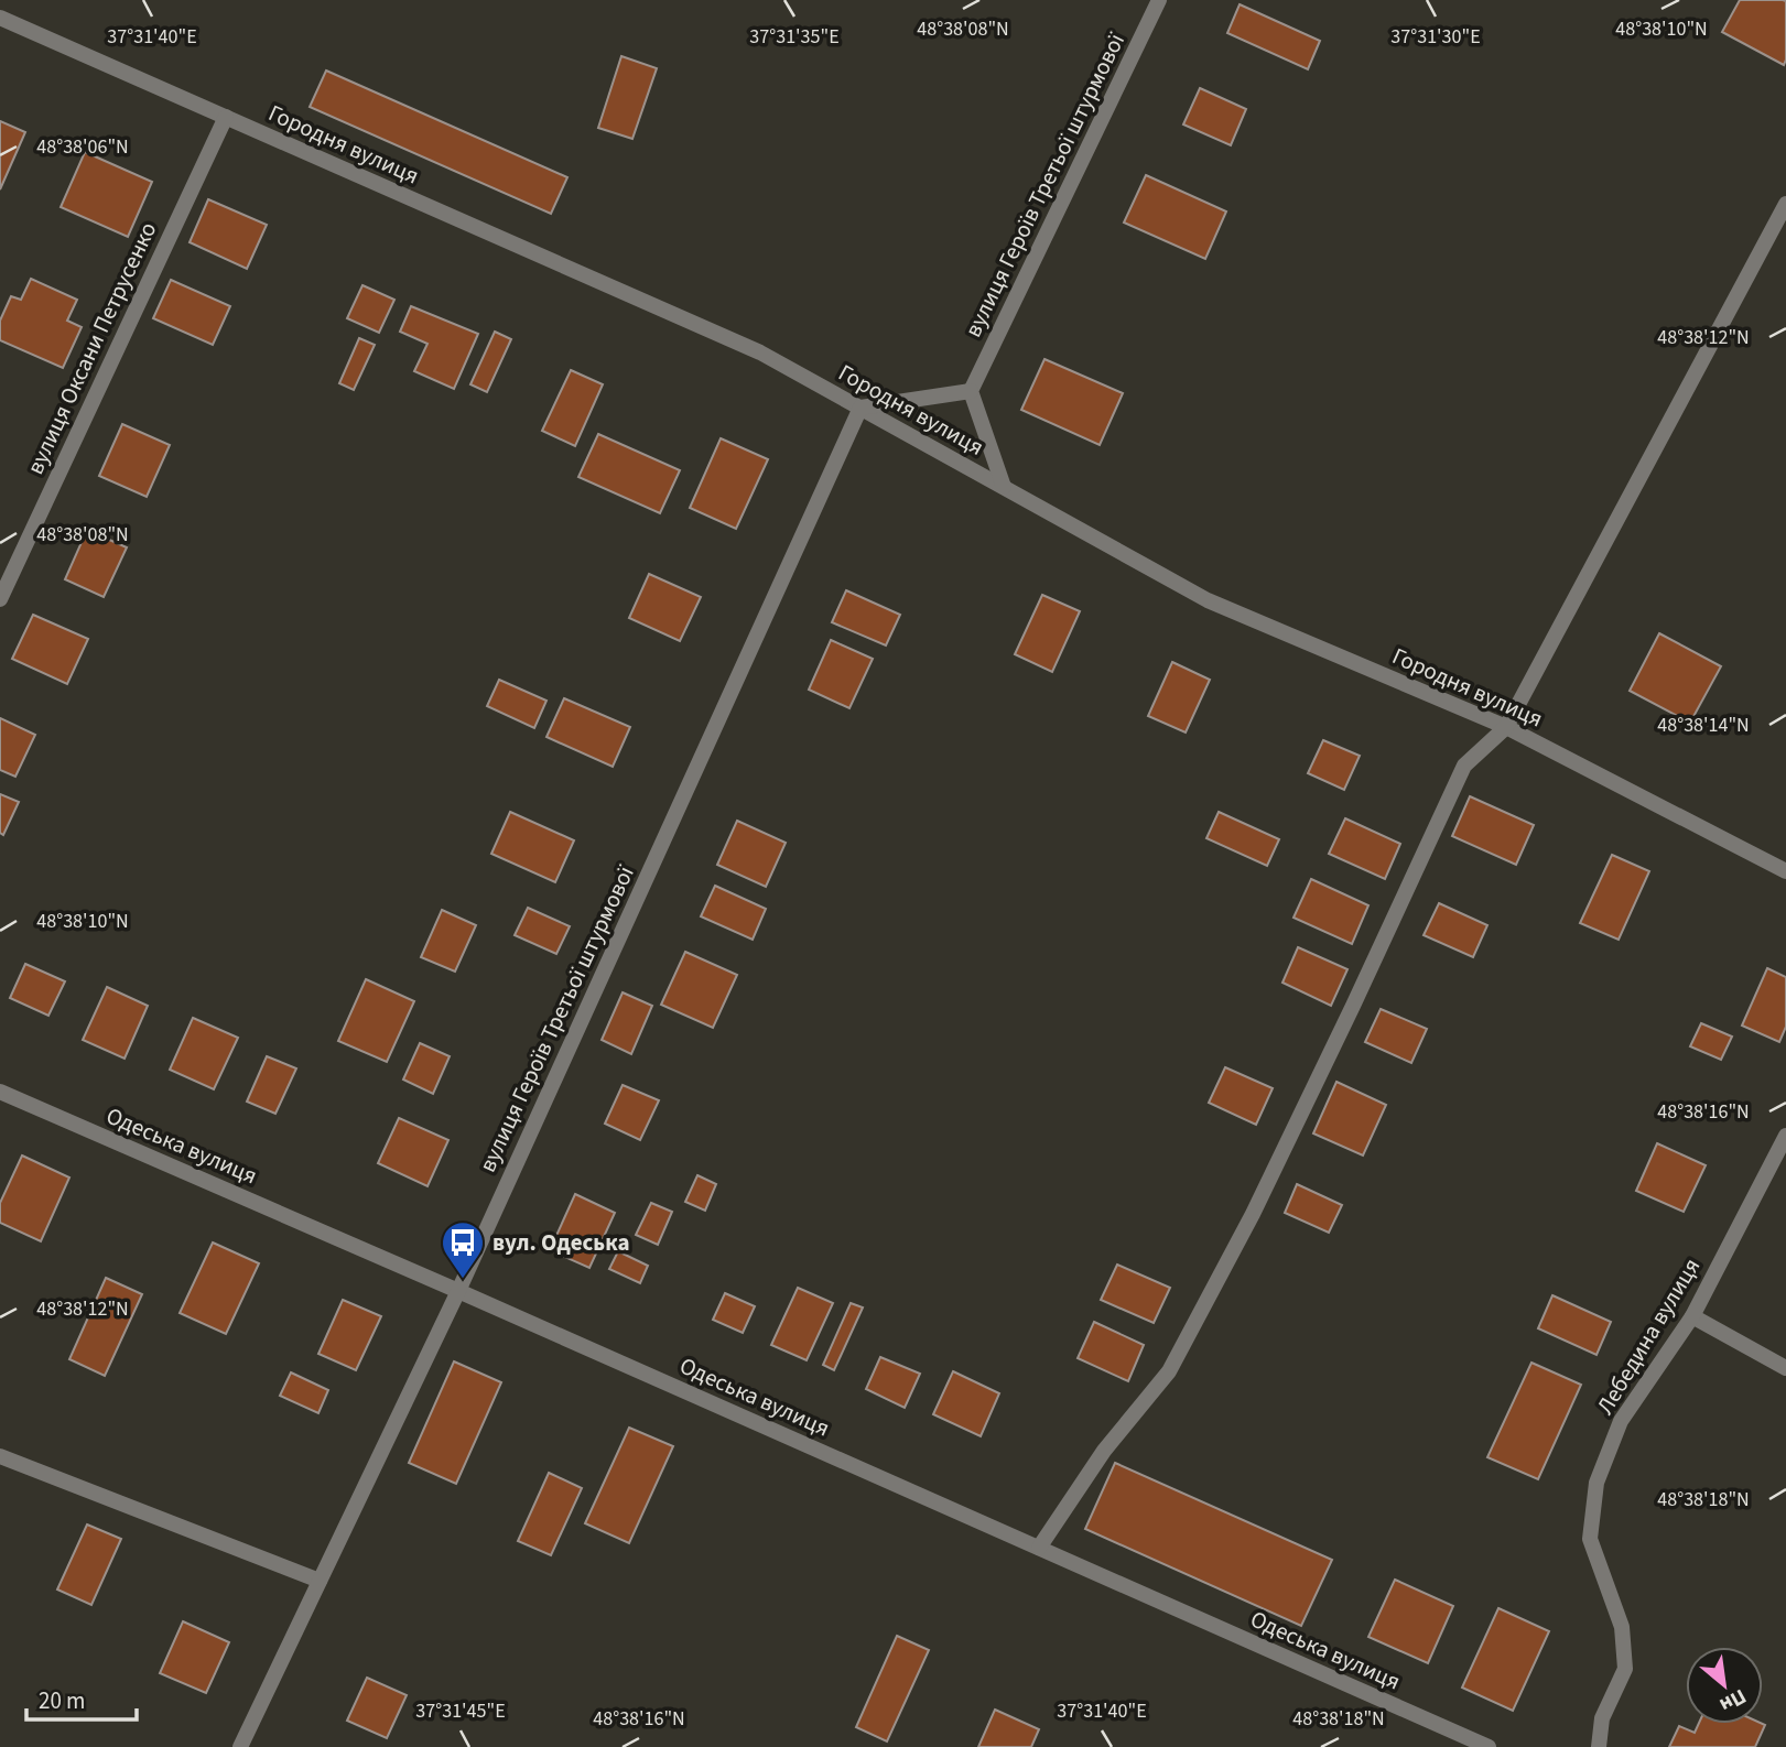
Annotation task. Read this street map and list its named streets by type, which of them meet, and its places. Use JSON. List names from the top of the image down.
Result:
{
  "streets": {
    "street": [
      "Городня вулиця",
      "вулиця Героїв Третьої штурмової",
      "вулиця Оксани Петрусенко",
      "Одеська вулиця",
      "Лебедина вулиця"
    ]
  },
  "crossings": [
    ["Городня вулиця", "вулиця Героїв Третьої штурмової"],
    ["Городня вулиця", "вулиця Оксани Петрусенко"],
    ["вулиця Героїв Третьої штурмової", "Одеська вулиця"]
  ],
  "places": {
    "bus stop": ["вул. Одеська"]
  },
  "scale_bar": "20 m",
  "north": "bottom right",
  "coordinates": [
    "48°38'08\"N",
    "48°38'10\"N",
    "37°31'40\"E",
    "37°31'35\"E",
    "37°31'30\"E",
    "48°38'06\"N",
    "48°38'12\"N",
    "48°38'14\"N",
    "48°38'16\"N",
    "48°38'18\"N",
    "37°31'45\"E"
  ]
}
